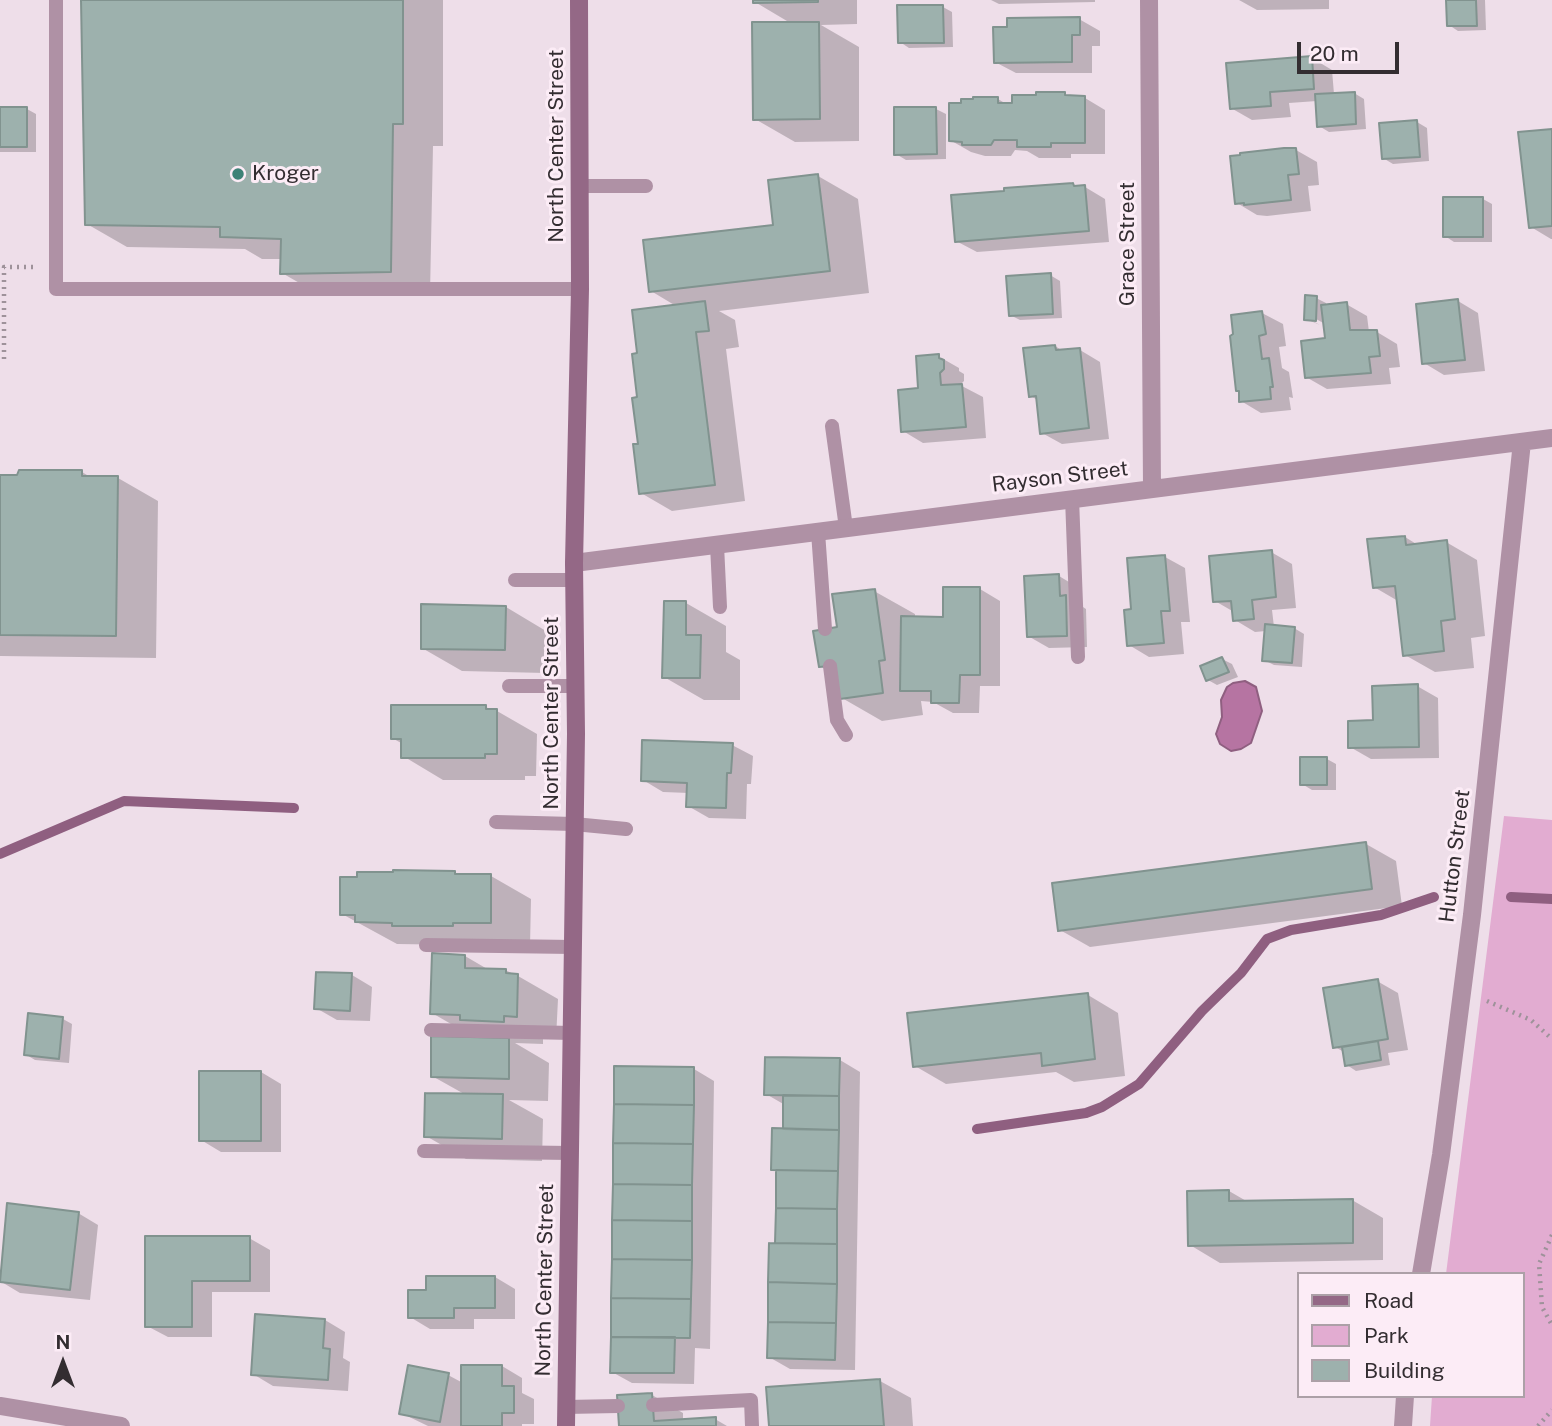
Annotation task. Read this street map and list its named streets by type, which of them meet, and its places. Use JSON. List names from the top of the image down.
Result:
{
  "streets": {
    "main road": ["North Center Street"],
    "street": ["Grace Street", "Rayson Street", "Hutton Street"]
  },
  "crossings": [
    ["North Center Street", "Rayson Street"],
    ["Grace Street", "Rayson Street"],
    ["Rayson Street", "Hutton Street"]
  ],
  "places": ["Kroger"],
  "legend": ["Road", "Park", "Building"],
  "scale_bar": "20 m",
  "north": "top"
}
